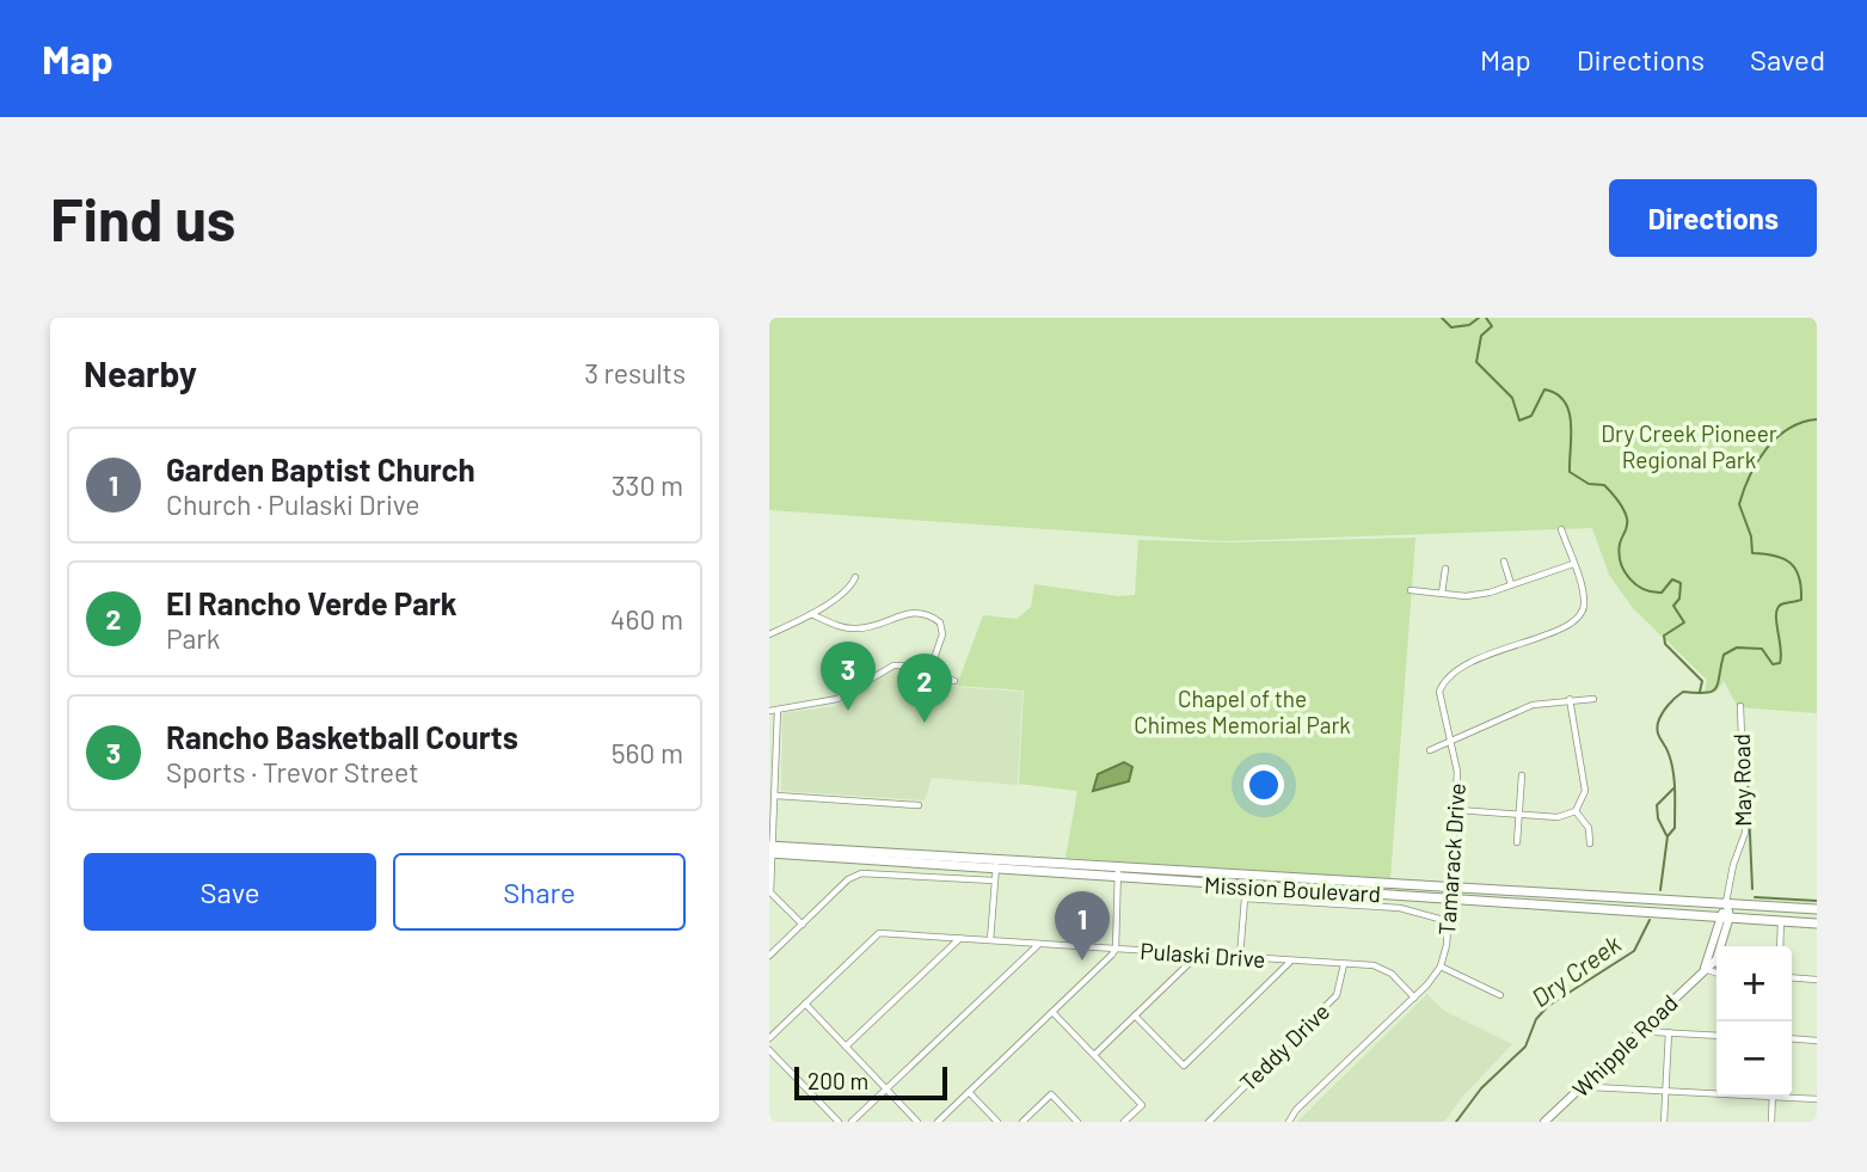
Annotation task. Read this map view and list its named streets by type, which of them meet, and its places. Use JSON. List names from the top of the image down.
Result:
{
  "streets": {
    "main road": ["Mission Boulevard", "Whipple Road"],
    "street": [
      "May Road",
      "Tamarack Drive",
      "Pulaski Drive",
      "Teddy Drive"
    ]
  },
  "crossings": [
    ["May Road", "Mission Boulevard"],
    ["May Road", "Whipple Road"],
    ["Tamarack Drive", "Mission Boulevard"],
    ["Tamarack Drive", "Pulaski Drive"],
    ["Mission Boulevard", "Whipple Road"],
    ["Pulaski Drive", "Teddy Drive"]
  ],
  "water": ["Dry Creek"],
  "parks": ["Dry Creek Pioneer Regional Park", "Chapel of the Chimes Memorial Park"],
  "scale_bar": "200 m",
  "page": {
    "header": "Map",
    "nav": ["Map", "Directions", "Saved"],
    "buttons": [
      "Directions",
      ["Save", "Share"]
    ],
    "title": "Find us",
    "heading": ["Nearby", "3 results"],
    "list": [
      {
        "mark": "1",
        "name": "Garden Baptist Church",
        "note": "Church · Pulaski Drive",
        "value": "330 m"
      },
      {
        "mark": "2",
        "name": "El Rancho Verde Park",
        "note": "Park",
        "value": "460 m"
      },
      {
        "mark": "3",
        "name": "Rancho Basketball Courts",
        "note": "Sports · Trevor Street",
        "value": "560 m"
      }
    ],
    "pins": ["3", "2", "1"],
    "map_buttons": ["+", "−"],
    "scale": "200 m"
  }
}
